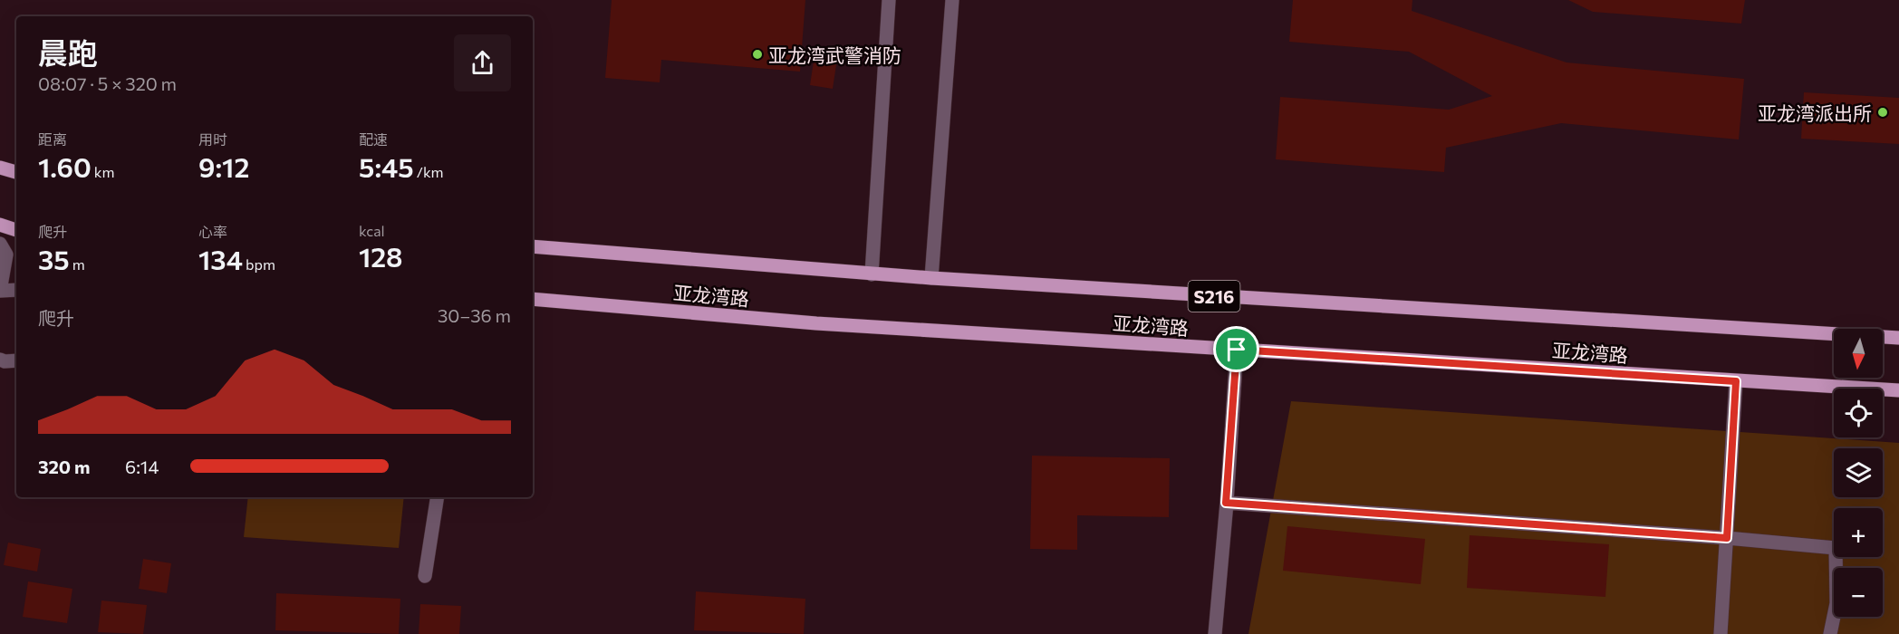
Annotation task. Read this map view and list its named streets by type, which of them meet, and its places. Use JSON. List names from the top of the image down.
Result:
{
  "streets": {
    "main road": ["亚龙湾路", "S216"]
  },
  "places": ["亚龙湾武警消防", "亚龙湾派出所"],
  "north": "bottom",
  "page": {
    "heading": ["晨跑", "08:07 · 5 × 320 m"],
    "stats": [
      ["距离", "1.60 km"],
      ["用时", "9:12"],
      ["配速", "5:45 /km"],
      ["爬升", "35 m"],
      ["心率", "134 bpm"],
      ["kcal", "128"]
    ],
    "chart": ["爬升", "30–36 m"],
    "map_buttons": ["+", "−"],
    "list": [
      {
        "name": "320 m",
        "note": "6:14"
      }
    ]
  }
}
